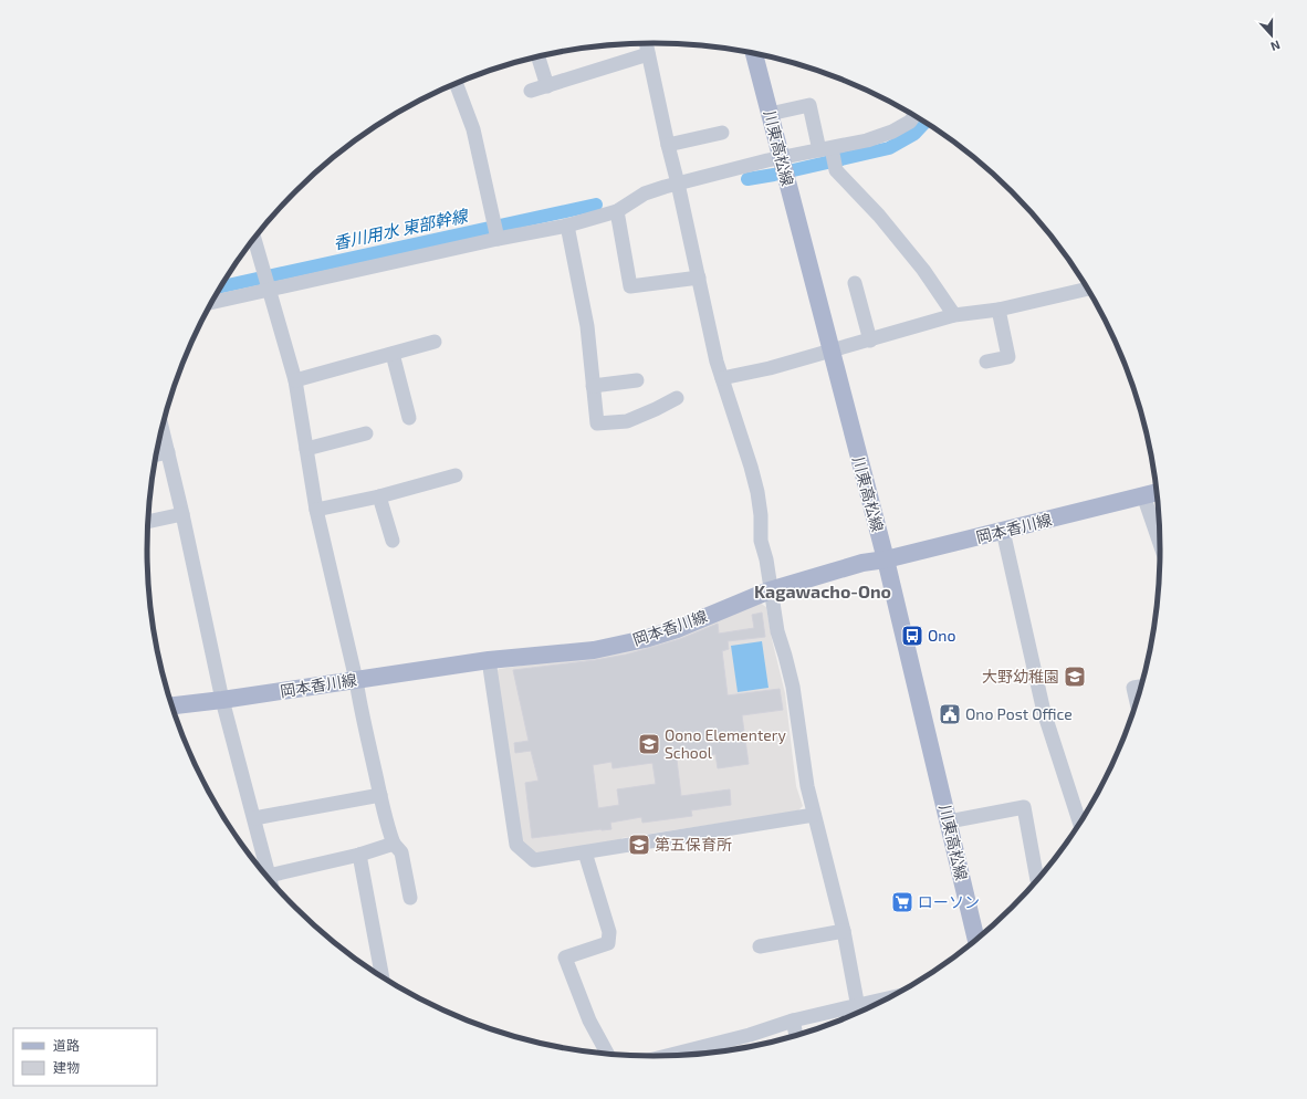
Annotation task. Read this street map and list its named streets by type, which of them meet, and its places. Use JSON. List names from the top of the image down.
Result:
{
  "streets": {
    "main road": ["川東高松線", "岡本香川線"]
  },
  "crossings": [
    ["川東高松線", "岡本香川線"]
  ],
  "districts": ["Kagawacho-Ono"],
  "water": ["香川用水 東部幹線"],
  "places": {
    "bus stop": ["Ono"],
    "school or university": ["大野幼稚園", "Oono Elementery School", "第五保育所"],
    "public building": ["Ono Post Office"],
    "supermarket": ["ローソン"]
  },
  "legend": ["道路", "建物"],
  "north": "bottom"
}
